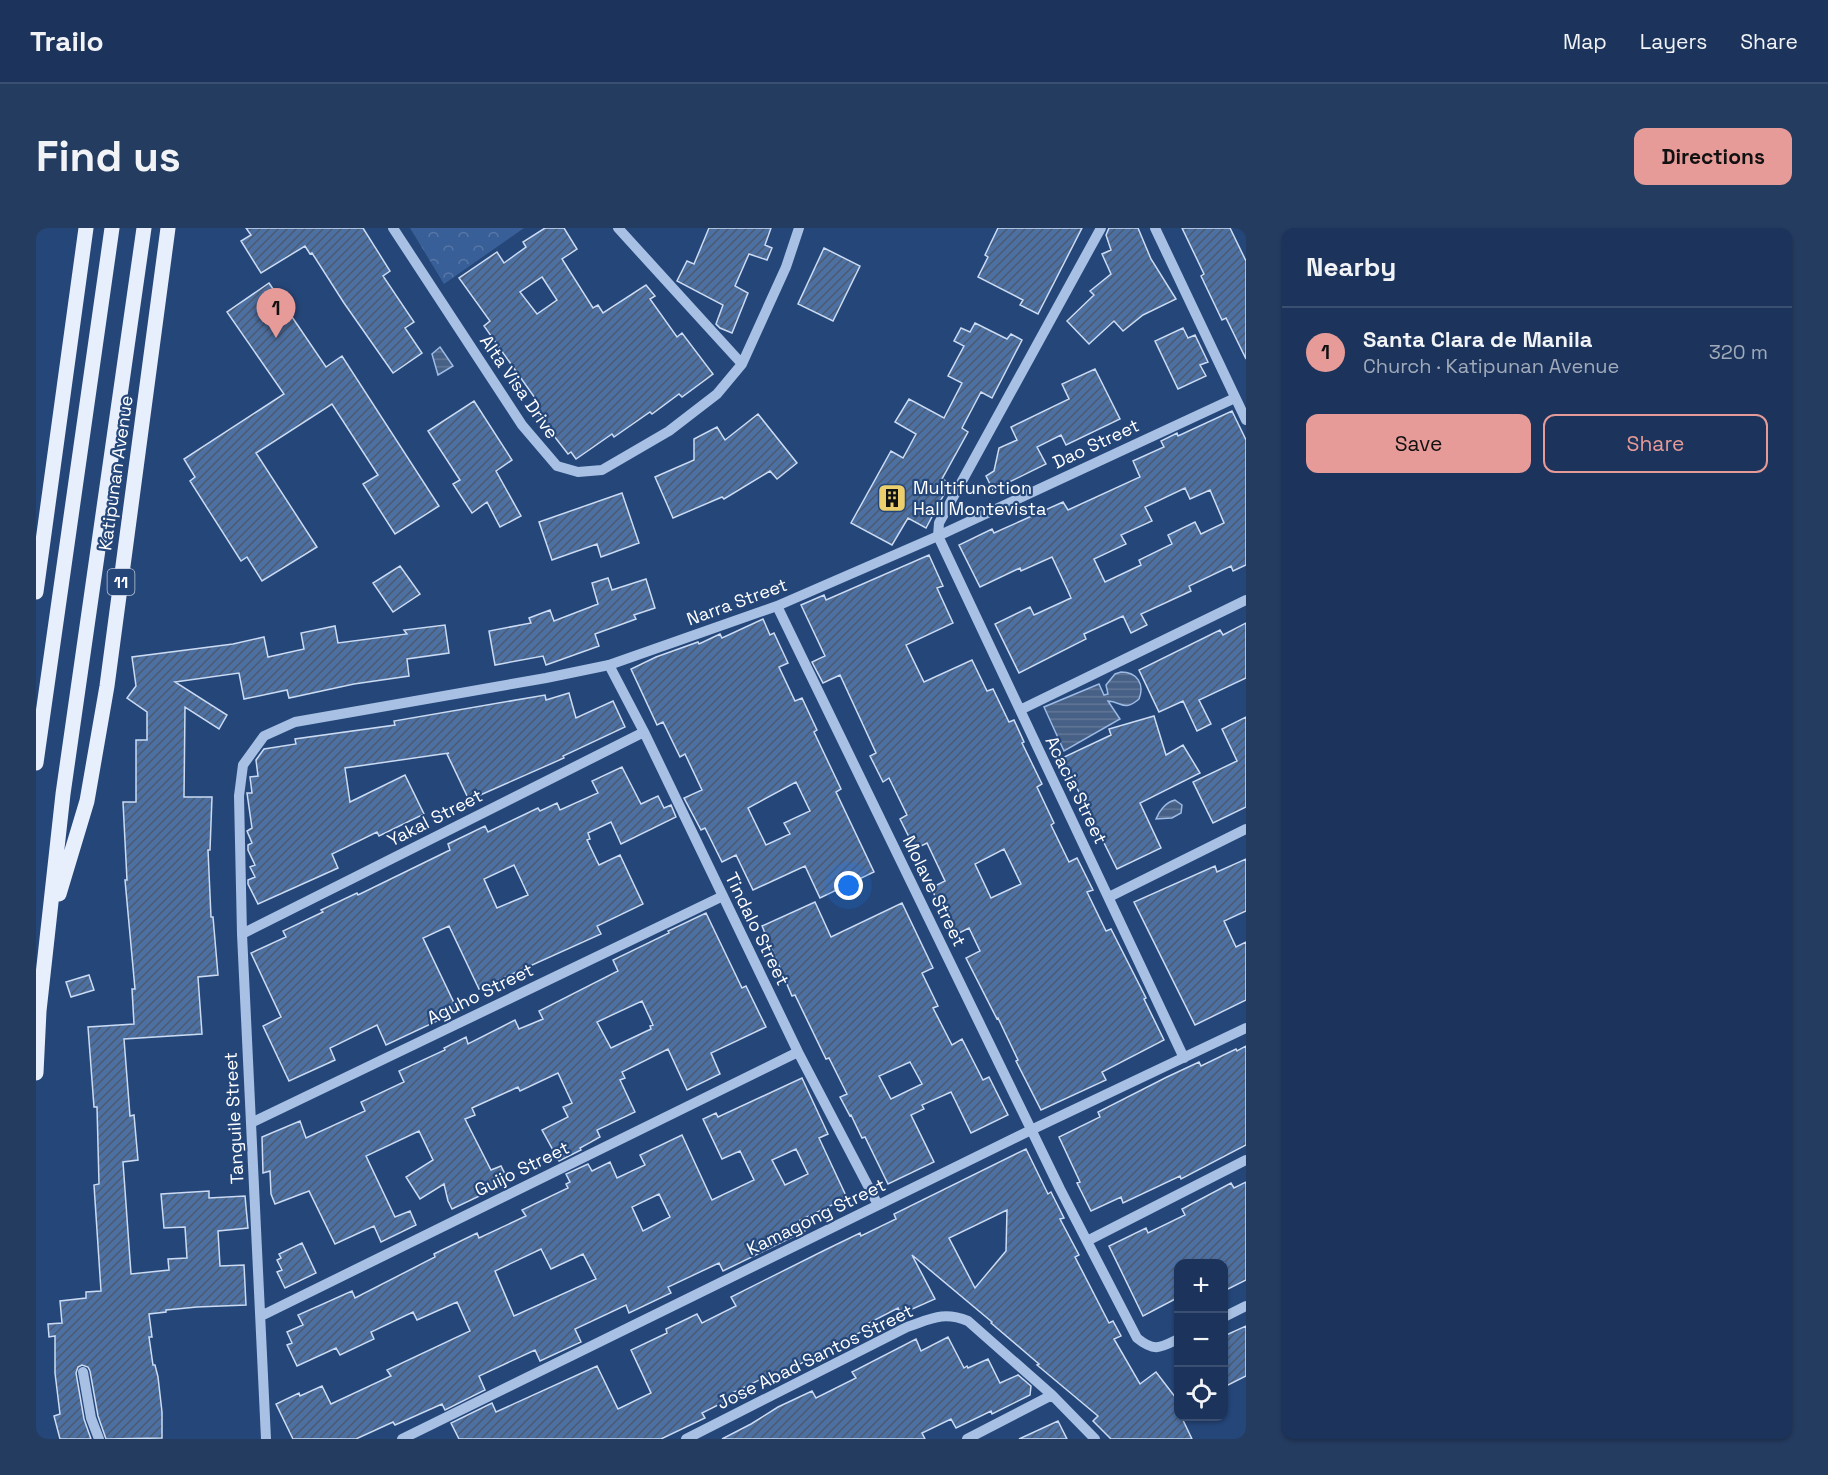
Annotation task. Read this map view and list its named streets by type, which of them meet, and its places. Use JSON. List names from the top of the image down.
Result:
{
  "streets": {
    "main road": ["Katipunan Avenue", "11"],
    "street": [
      "Alta Visa Drive",
      "Dao Street",
      "Narra Street",
      "Acacia Street",
      "Yakal Street",
      "Molave Street",
      "Tindalo Street",
      "Aguho Street",
      "Tanguile Street",
      "Guijo Street",
      "Kamagong Street",
      "Jose Abad Santos Street"
    ]
  },
  "crossings": [
    ["Dao Street", "Narra Street"],
    ["Dao Street", "Acacia Street"],
    ["Narra Street", "Acacia Street"],
    ["Narra Street", "Molave Street"],
    ["Narra Street", "Tindalo Street"],
    ["Narra Street", "Tanguile Street"],
    ["Acacia Street", "Kamagong Street"],
    ["Yakal Street", "Tindalo Street"],
    ["Yakal Street", "Tanguile Street"],
    ["Molave Street", "Kamagong Street"],
    ["Tindalo Street", "Aguho Street"],
    ["Tindalo Street", "Guijo Street"],
    ["Tindalo Street", "Kamagong Street"],
    ["Aguho Street", "Tanguile Street"],
    ["Tanguile Street", "Guijo Street"]
  ],
  "places": {
    "building": ["Multifunction Hall Montevista"]
  },
  "page": {
    "header": "Trailo",
    "nav": ["Map", "Layers", "Share"],
    "buttons": [
      "Directions",
      ["Save", "Share"]
    ],
    "title": "Find us",
    "heading": "Nearby",
    "pins": "1",
    "list": [
      {
        "mark": "1",
        "name": "Santa Clara de Manila",
        "note": "Church · Katipunan Avenue",
        "value": "320 m"
      }
    ],
    "map_buttons": ["+", "−"]
  }
}
